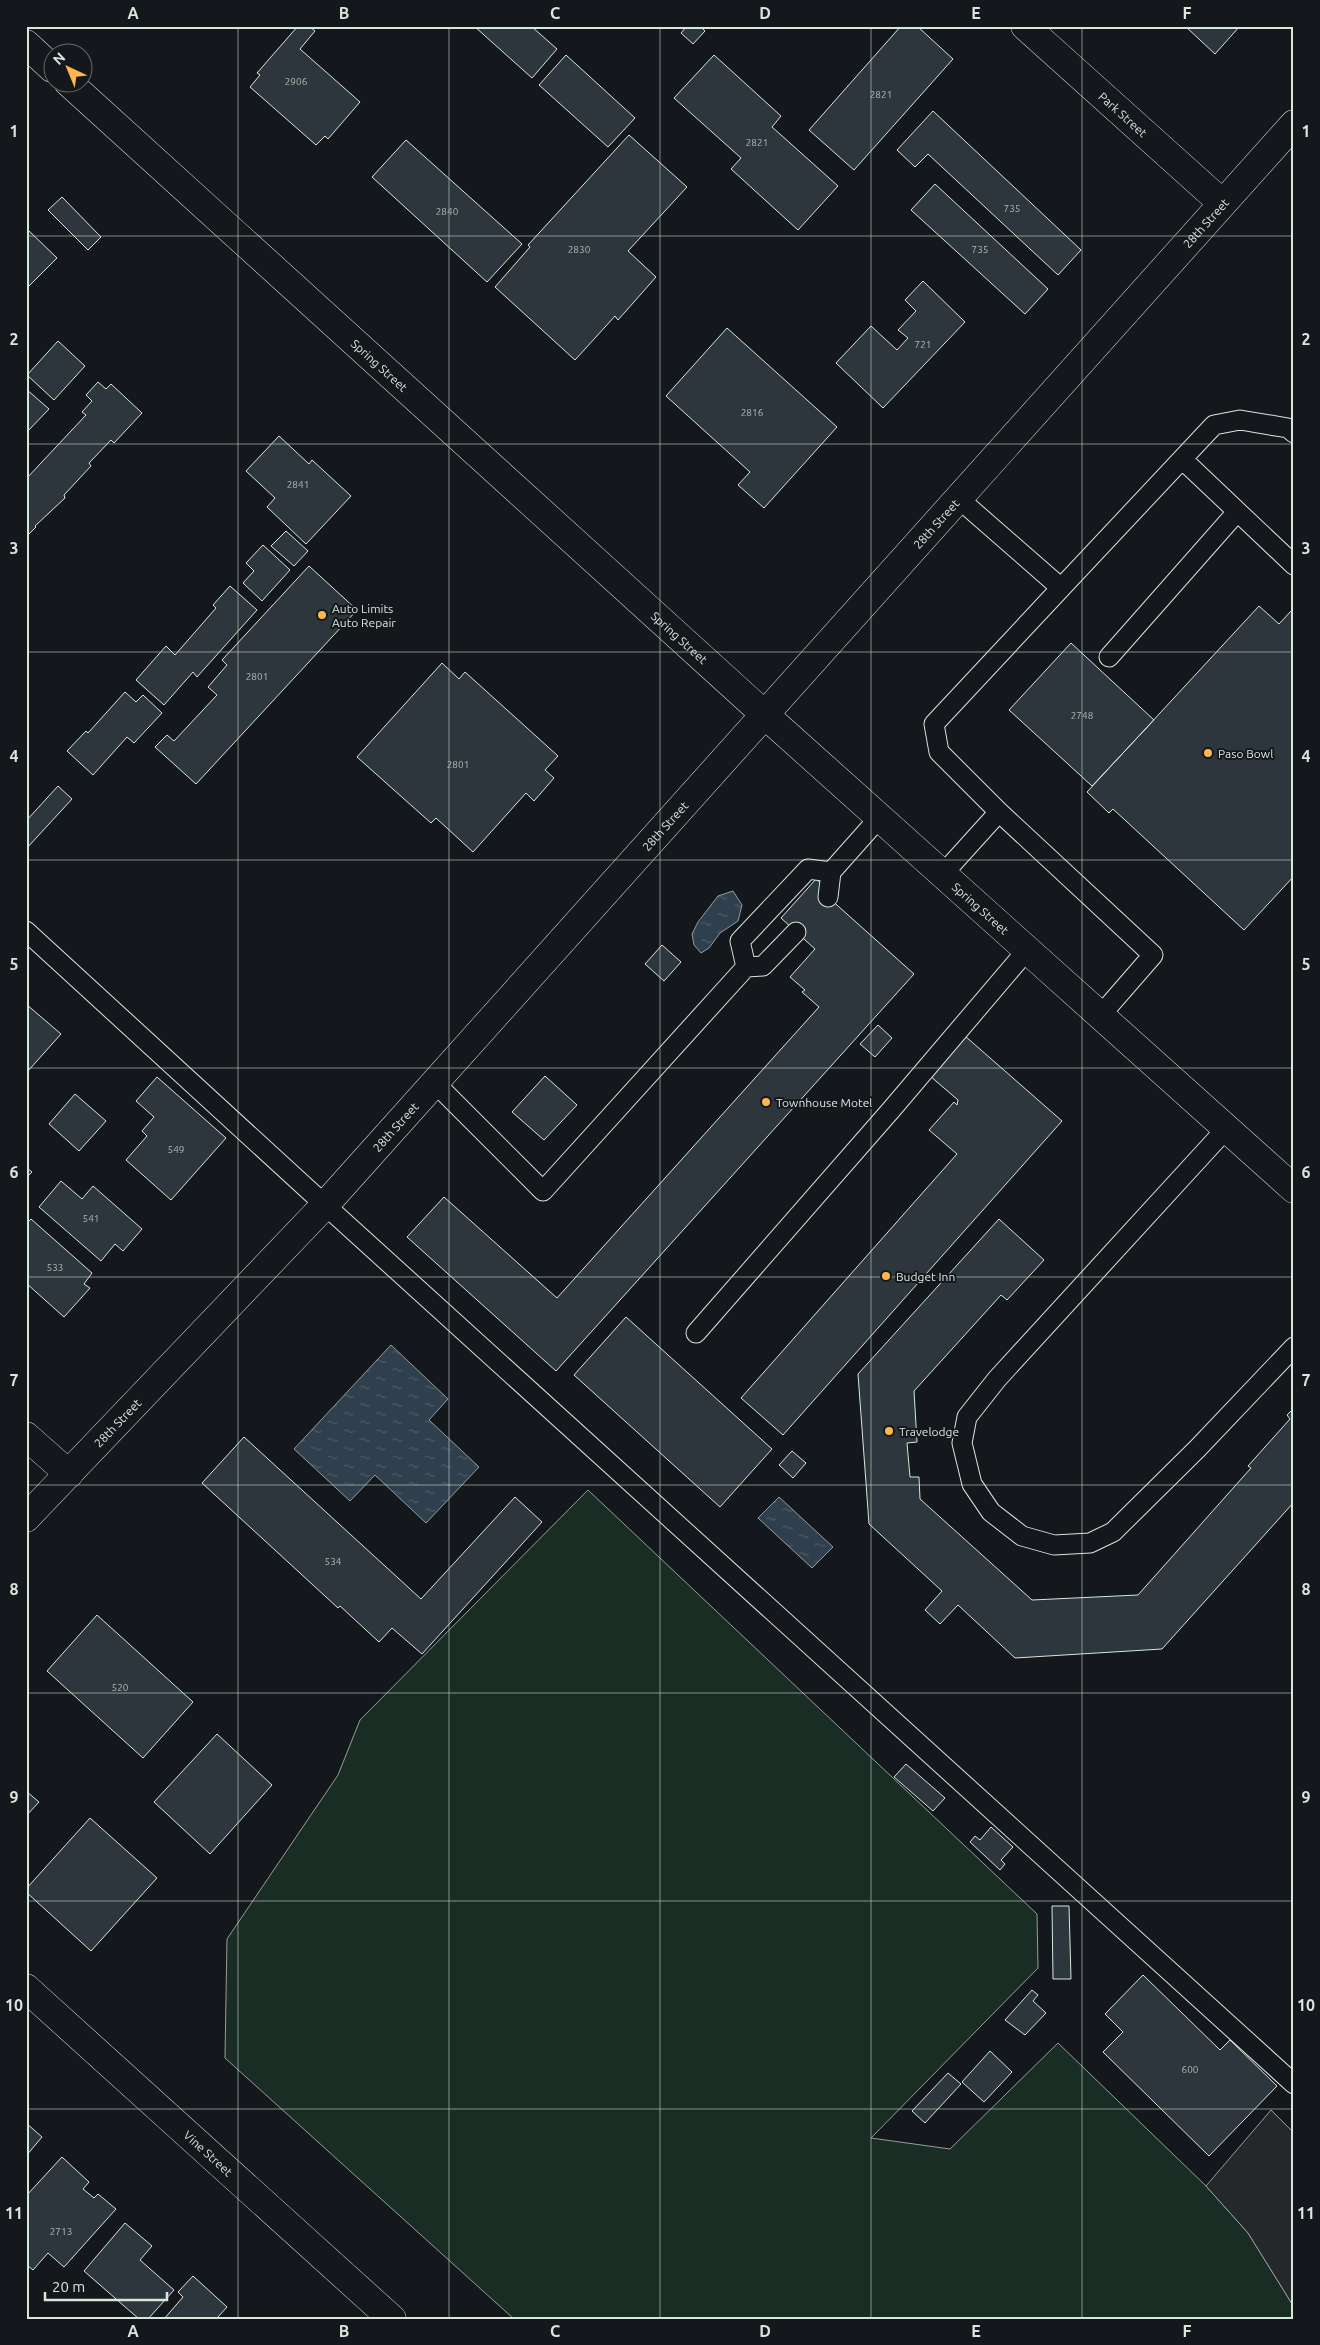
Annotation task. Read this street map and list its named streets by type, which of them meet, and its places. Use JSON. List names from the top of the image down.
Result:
{
  "streets": {
    "street": [
      "Park Street",
      "28th Street",
      "Spring Street",
      "Vine Street"
    ]
  },
  "crossings": [
    ["Park Street", "28th Street"],
    ["28th Street", "Spring Street"]
  ],
  "places": [
    "Auto Limits Auto Repair",
    "Paso Bowl",
    "Townhouse Motel",
    "Budget Inn",
    "Travelodge"
  ],
  "house_numbers": [
    "2906",
    "2821",
    "2821",
    "735",
    "2840",
    "2830",
    "735",
    "721",
    "2816",
    "2841",
    "2801",
    "2748",
    "2801",
    "549",
    "541",
    "533",
    "534",
    "520",
    "600",
    "2713"
  ],
  "scale_bar": "20 m",
  "north": "top left",
  "grid": {
    "columns": [
      "A",
      "B",
      "C",
      "D",
      "E",
      "F"
    ],
    "rows": [
      "1",
      "2",
      "3",
      "4",
      "5",
      "6",
      "7",
      "8",
      "9",
      "10",
      "11"
    ]
  }
}
